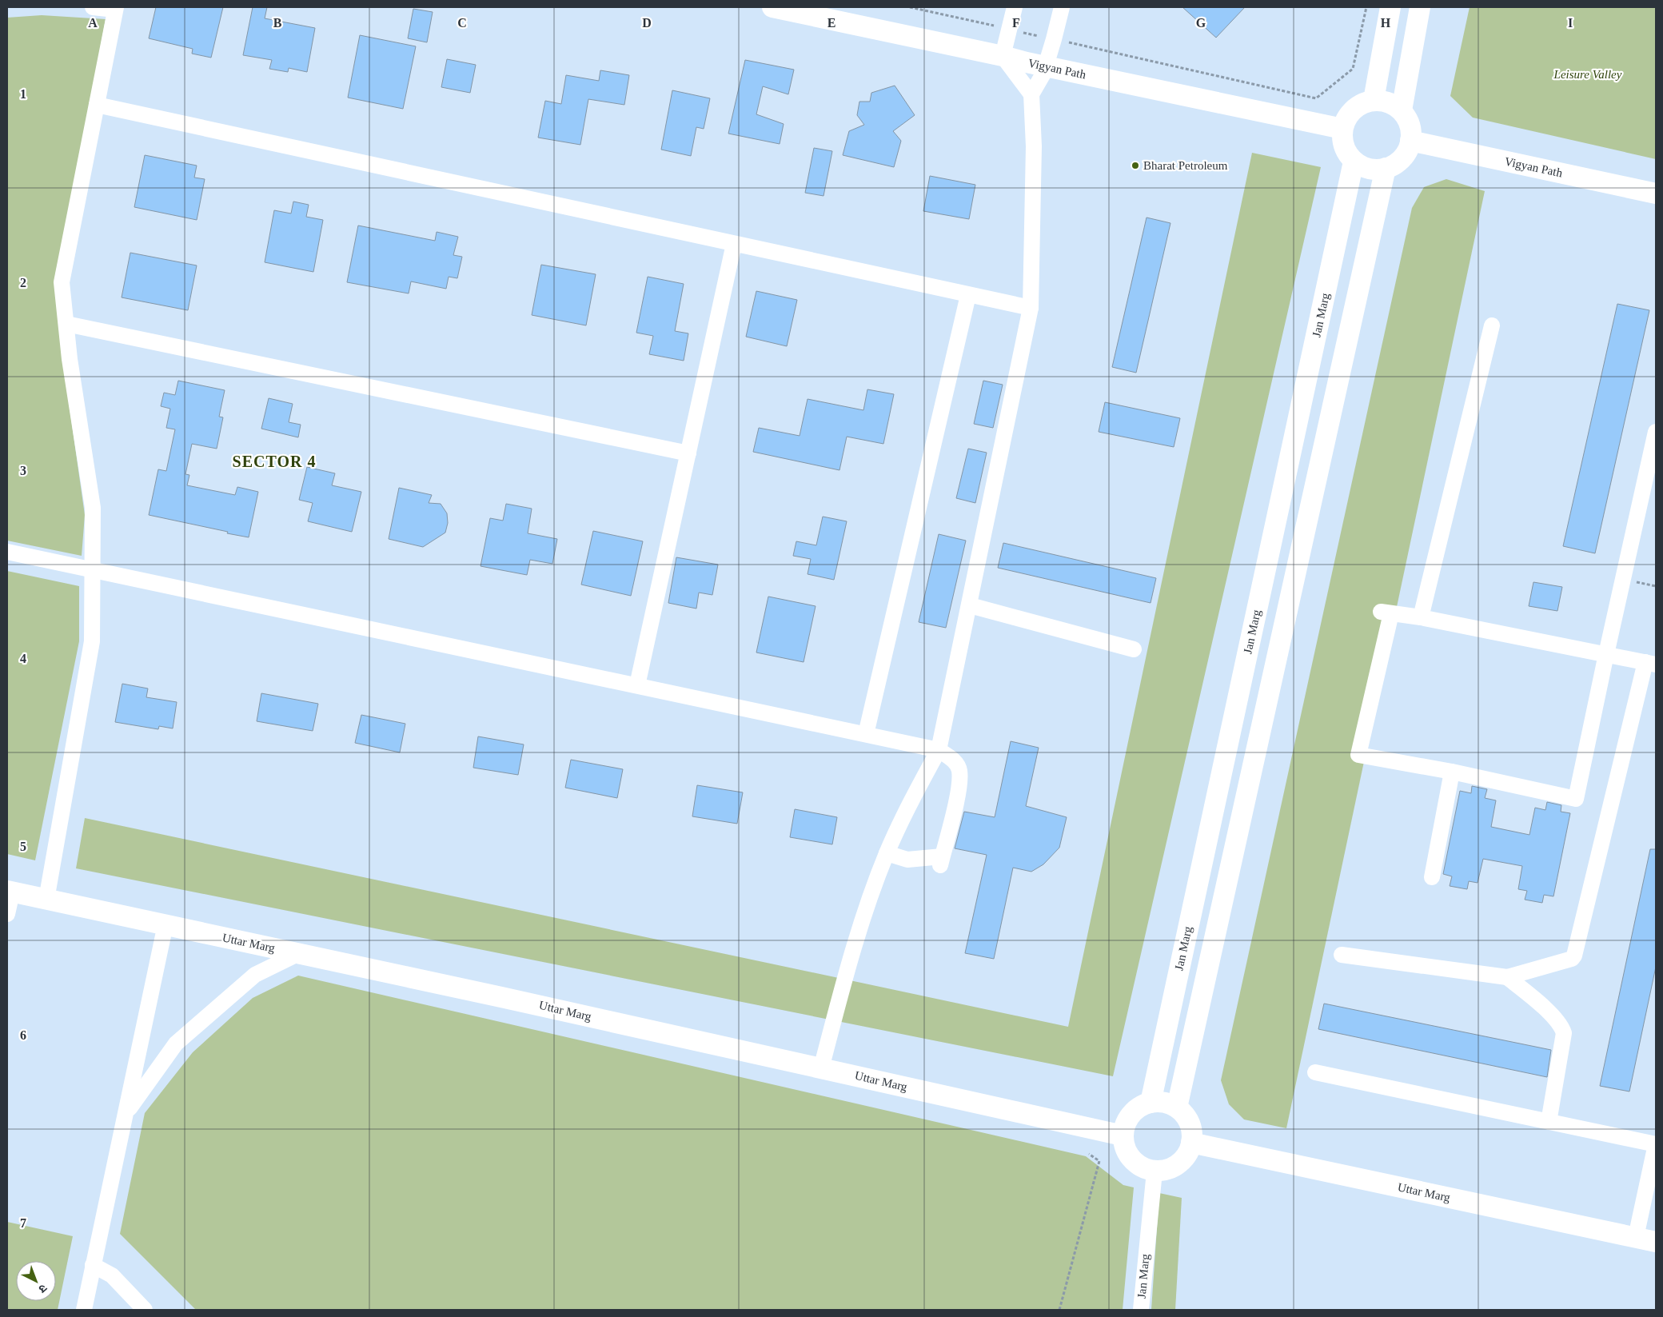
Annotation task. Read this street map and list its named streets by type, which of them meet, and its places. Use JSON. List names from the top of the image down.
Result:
{
  "streets": {
    "main road": ["Vigyan Path", "Jan Marg", "Uttar Marg"]
  },
  "crossings": [
    ["Vigyan Path", "Jan Marg"],
    ["Jan Marg", "Uttar Marg"]
  ],
  "districts": ["SECTOR 4"],
  "parks": ["Leisure Valley"],
  "places": ["Bharat Petroleum"],
  "north": "bottom right",
  "grid": {
    "columns": [
      "A",
      "B",
      "C",
      "D",
      "E",
      "F",
      "G",
      "H",
      "I"
    ],
    "rows": [
      "1",
      "2",
      "3",
      "4",
      "5",
      "6",
      "7"
    ]
  }
}
